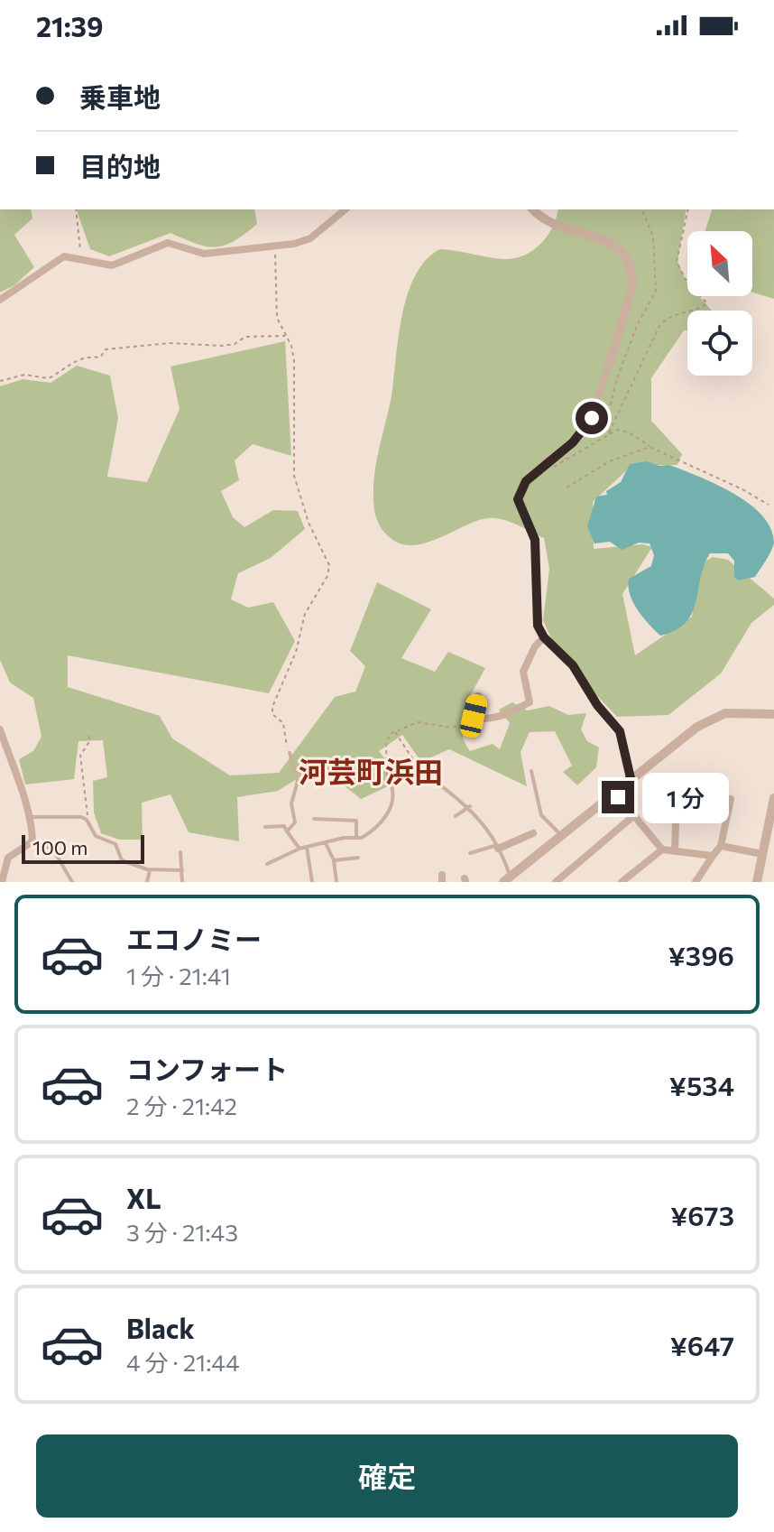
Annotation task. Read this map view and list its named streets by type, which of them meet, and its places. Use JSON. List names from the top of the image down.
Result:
{
  "districts": ["河芸町浜田"],
  "scale_bar": "100 m",
  "north": "top left",
  "page": {
    "status": "21:39",
    "banner": ["乗車地", "目的地"],
    "bubble": "1 分",
    "scale": "100 m",
    "list": [
      {
        "name": "エコノミー",
        "note": "1 分 · 21:41",
        "value": "¥396"
      },
      {
        "name": "コンフォート",
        "note": "2 分 · 21:42",
        "value": "¥534"
      },
      {
        "name": "XL",
        "note": "3 分 · 21:43",
        "value": "¥673"
      },
      {
        "name": "Black",
        "note": "4 分 · 21:44",
        "value": "¥647"
      }
    ],
    "buttons": "確定"
  }
}
